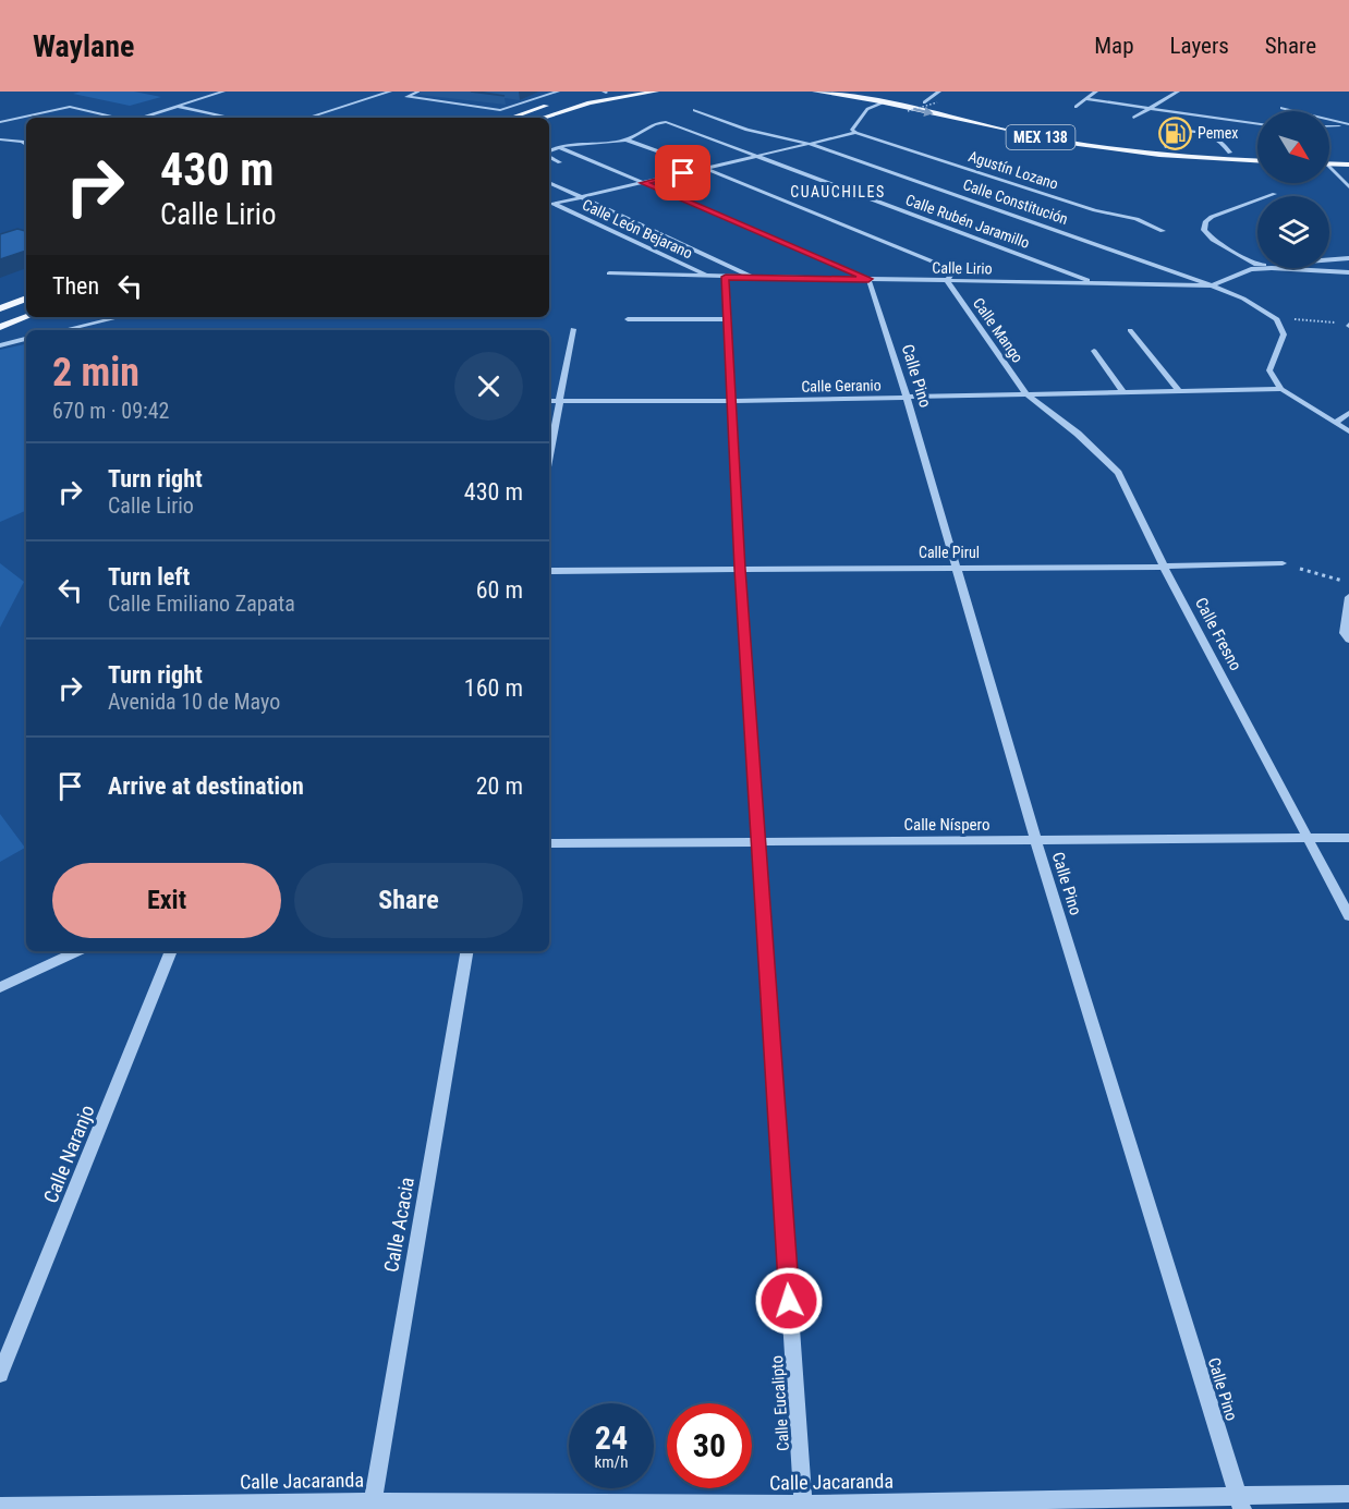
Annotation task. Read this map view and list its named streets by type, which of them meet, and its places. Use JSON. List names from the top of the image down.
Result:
{
  "streets": {
    "main road": ["MEX 138"],
    "street": [
      "Agustín Lozano",
      "Calle Constitución",
      "Calle Rubén Jaramillo",
      "Calle León Bejarano",
      "Calle Lirio",
      "Calle Mango",
      "Calle Pino",
      "Calle Geranio",
      "Calle Pirul",
      "Calle Fresno",
      "Calle Níspero",
      "Calle Naranjo",
      "Calle Acacia",
      "Calle Eucalipto",
      "Calle Jacaranda"
    ]
  },
  "crossings": [
    ["Calle Constitución", "Calle Lirio"],
    ["Calle Rubén Jaramillo", "Calle Lirio"],
    ["Calle León Bejarano", "Calle Lirio"],
    ["Calle Lirio", "Calle Mango"],
    ["Calle Lirio", "Calle Pino"],
    ["Calle Lirio", "Calle Eucalipto"],
    ["Calle Mango", "Calle Geranio"],
    ["Calle Mango", "Calle Fresno"],
    ["Calle Pino", "Calle Geranio"],
    ["Calle Pino", "Calle Pirul"],
    ["Calle Pino", "Calle Níspero"],
    ["Calle Pino", "Calle Jacaranda"],
    ["Calle Geranio", "Calle Fresno"],
    ["Calle Geranio", "Calle Eucalipto"],
    ["Calle Pirul", "Calle Fresno"],
    ["Calle Pirul", "Calle Eucalipto"],
    ["Calle Fresno", "Calle Níspero"],
    ["Calle Níspero", "Calle Eucalipto"],
    ["Calle Acacia", "Calle Jacaranda"],
    ["Calle Eucalipto", "Calle Jacaranda"]
  ],
  "districts": ["CUAUCHILES"],
  "places": {
    "fuel station": ["Pemex"]
  },
  "north": "bottom right",
  "page": {
    "header": "Waylane",
    "nav": ["Map", "Layers", "Share"],
    "turn": ["430 m", "Calle Lirio"],
    "then": "Then",
    "heading": ["2 min", "670 m · 09:42"],
    "list": [
      {
        "name": "Turn right",
        "note": "Calle Lirio",
        "value": "430 m"
      },
      {
        "name": "Turn left",
        "note": "Calle Emiliano Zapata",
        "value": "60 m"
      },
      {
        "name": "Turn right",
        "note": "Avenida 10 de Mayo",
        "value": "160 m"
      },
      {
        "name": "Arrive at destination",
        "value": "20 m"
      }
    ],
    "buttons": ["Exit", "Share"],
    "speed": "24 km/h",
    "limit": "30"
  }
}
